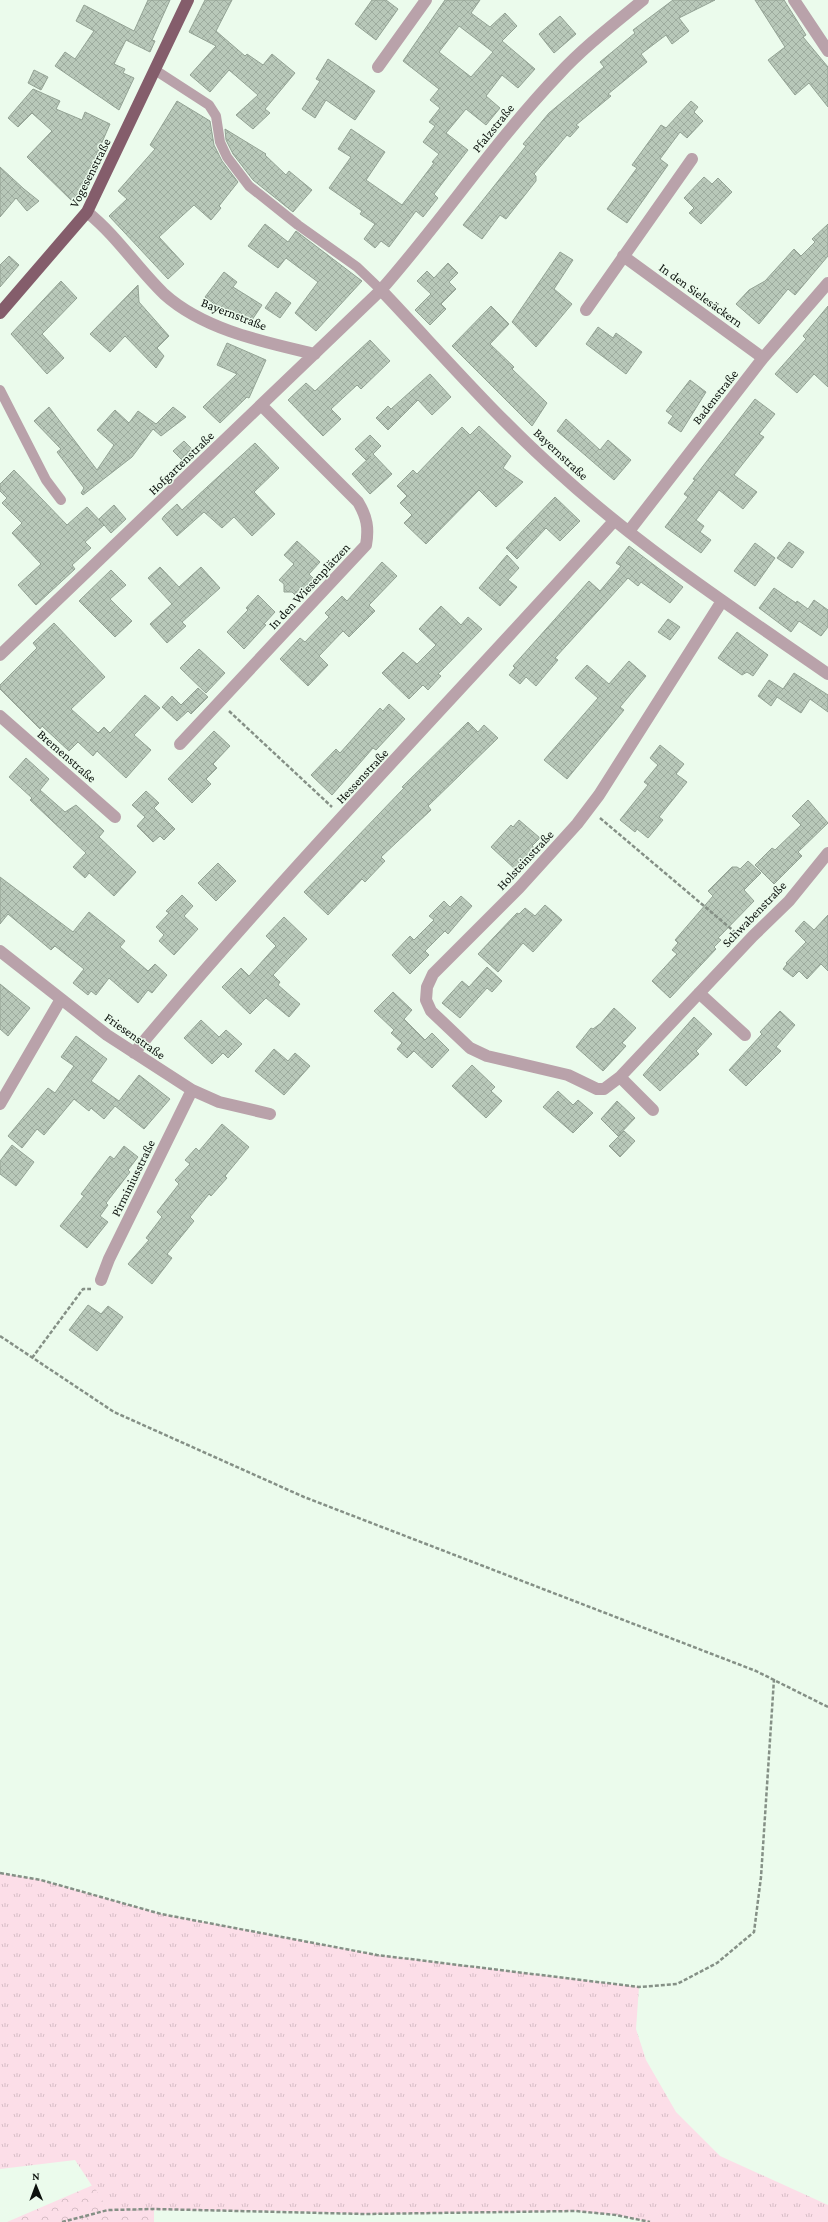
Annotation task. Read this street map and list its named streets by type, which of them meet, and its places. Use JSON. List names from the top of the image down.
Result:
{
  "streets": {
    "main road": ["Vogesenstraße"],
    "street": [
      "Pfalzstraße",
      "In den Sielesäckern",
      "Bayernstraße",
      "Badenstraße",
      "Hofgartenstraße",
      "In den Wiesenplätzen",
      "Bremenstraße",
      "Hessenstraße",
      "Holsteinstraße",
      "Schwabenstraße",
      "Friesenstraße",
      "Pirminiusstraße"
    ]
  },
  "crossings": [
    ["Pfalzstraße", "Bayernstraße"],
    ["Pfalzstraße", "Hofgartenstraße"],
    ["Vogesenstraße", "Bayernstraße"],
    ["In den Sielesäckern", "Badenstraße"],
    ["Bayernstraße", "Badenstraße"],
    ["Bayernstraße", "Hofgartenstraße"],
    ["Bayernstraße", "Hessenstraße"],
    ["Bayernstraße", "Holsteinstraße"],
    ["Hofgartenstraße", "In den Wiesenplätzen"],
    ["Hessenstraße", "Friesenstraße"],
    ["Holsteinstraße", "Schwabenstraße"],
    ["Friesenstraße", "Pirminiusstraße"]
  ],
  "north": "top"
}
